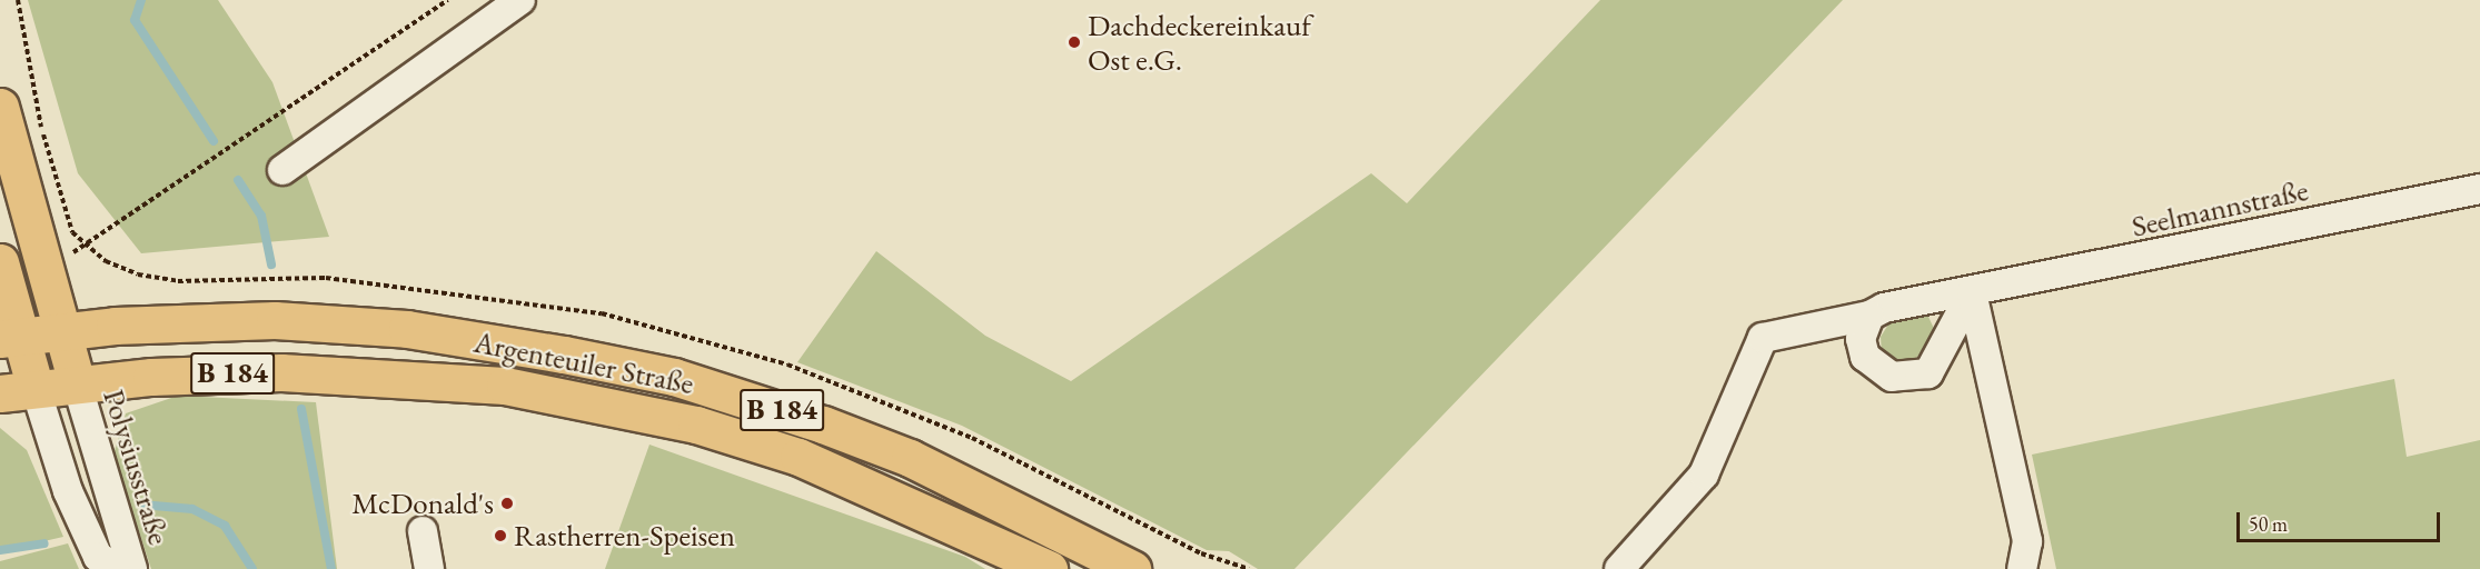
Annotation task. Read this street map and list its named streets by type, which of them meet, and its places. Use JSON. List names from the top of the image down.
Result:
{
  "streets": {
    "main road": ["Argenteuiler Straße", "B 184"],
    "street": ["Seelmannstraße", "Polysiusstraße"]
  },
  "crossings": [
    ["Argenteuiler Straße", "Polysiusstraße"]
  ],
  "places": ["Dachdeckereinkauf Ost e.G.", "McDonald's", "Rastherren-Speisen"],
  "scale_bar": "50 m"
}
